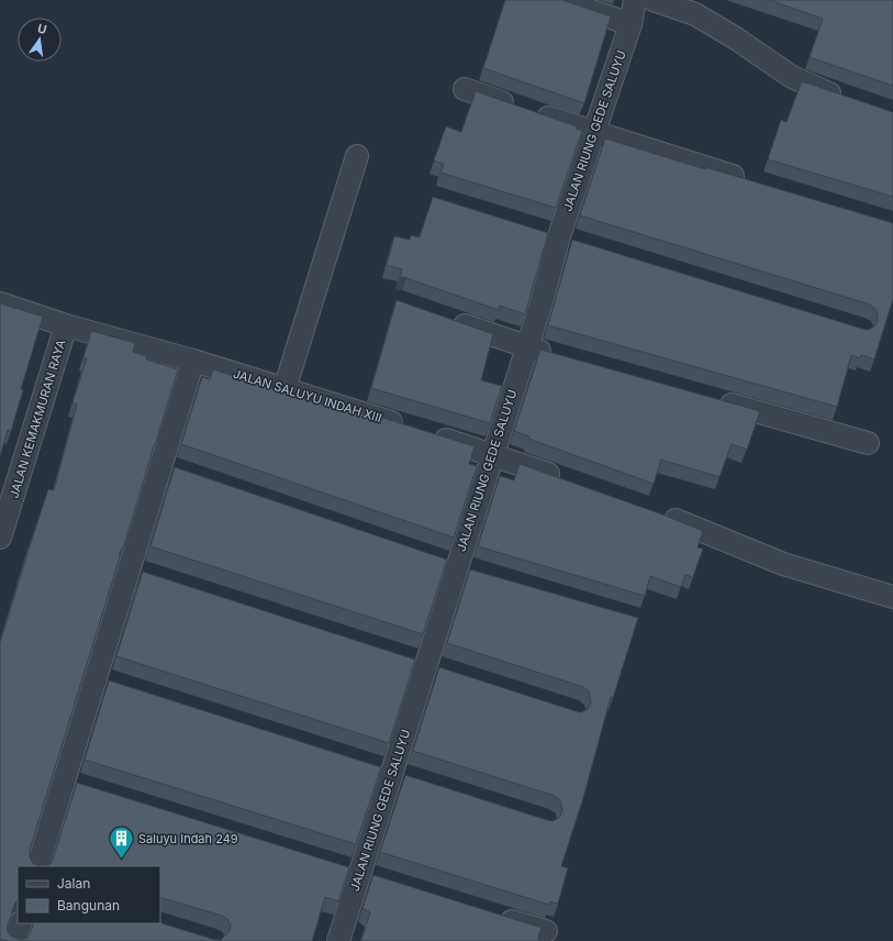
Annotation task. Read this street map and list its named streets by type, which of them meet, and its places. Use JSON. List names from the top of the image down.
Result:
{
  "streets": {
    "street": ["JALAN RIUNG GEDE SALUYU", "JALAN SALUYU INDAH XIII", "JALAN KEMAKMURAN RAYA"]
  },
  "crossings": [
    ["JALAN RIUNG GEDE SALUYU", "JALAN SALUYU INDAH XIII"],
    ["JALAN SALUYU INDAH XIII", "JALAN KEMAKMURAN RAYA"]
  ],
  "places": {
    "building": ["Saluyu Indah 249"]
  },
  "legend": ["Jalan", "Bangunan"],
  "north": "top"
}
